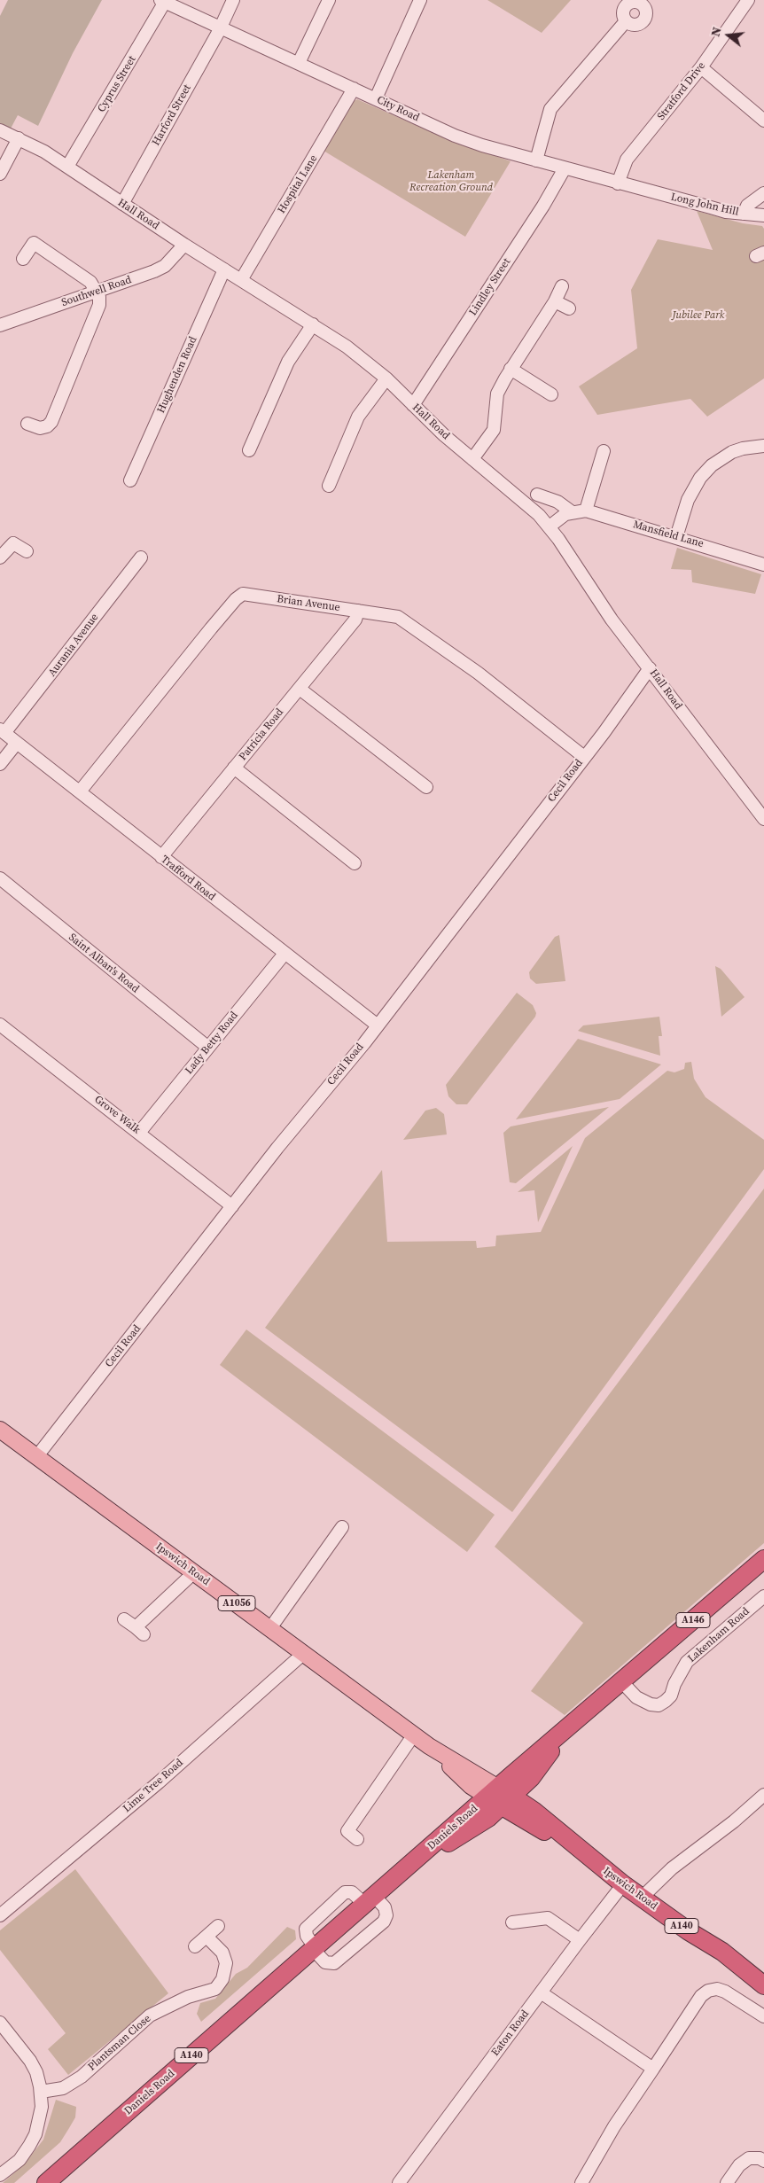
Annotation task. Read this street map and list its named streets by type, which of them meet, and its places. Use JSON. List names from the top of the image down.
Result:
{
  "streets": {
    "highway": [
      "Ipswich Road",
      "A146",
      "Daniels Road",
      "A140"
    ],
    "main road": ["A1056"],
    "street": [
      "Cyprus Street",
      "Stratford Drive",
      "City Road",
      "Harford Street",
      "Hospital Lane",
      "Long John Hill",
      "Hall Road",
      "Lindley Street",
      "Southwell Road",
      "Hughenden Road",
      "Mansfield Lane",
      "Brian Avenue",
      "Aurania Avenue",
      "Patricia Road",
      "Cecil Road",
      "Trafford Road",
      "Saint Alban's Road",
      "Lady Betty Road",
      "Grove Walk",
      "Lakenham Road",
      "Lime Tree Road",
      "Eaton Road",
      "Plantsman Close"
    ]
  },
  "crossings": [
    ["Cyprus Street", "City Road"],
    ["Cyprus Street", "Hall Road"],
    ["Stratford Drive", "City Road"],
    ["City Road", "Harford Street"],
    ["City Road", "Hospital Lane"],
    ["City Road", "Long John Hill"],
    ["City Road", "Lindley Street"],
    ["Harford Street", "Hall Road"],
    ["Hospital Lane", "Hall Road"],
    ["Hall Road", "Lindley Street"],
    ["Hall Road", "Southwell Road"],
    ["Hall Road", "Hughenden Road"],
    ["Hall Road", "Cecil Road"],
    ["Brian Avenue", "Patricia Road"],
    ["Brian Avenue", "Cecil Road"],
    ["Brian Avenue", "Trafford Road"],
    ["Aurania Avenue", "Trafford Road"],
    ["Patricia Road", "Trafford Road"],
    ["Cecil Road", "Trafford Road"],
    ["Cecil Road", "Grove Walk"],
    ["Cecil Road", "Ipswich Road"],
    ["Trafford Road", "Lady Betty Road"],
    ["Saint Alban's Road", "Lady Betty Road"],
    ["Lady Betty Road", "Grove Walk"],
    ["Ipswich Road", "A146"],
    ["Ipswich Road", "Lime Tree Road"],
    ["Ipswich Road", "Daniels Road"],
    ["Ipswich Road", "Eaton Road"],
    ["A146", "Lakenham Road"],
    ["A146", "Daniels Road"]
  ],
  "parks": ["Lakenham Recreation Ground", "Jubilee Park"],
  "north": "left"
}
